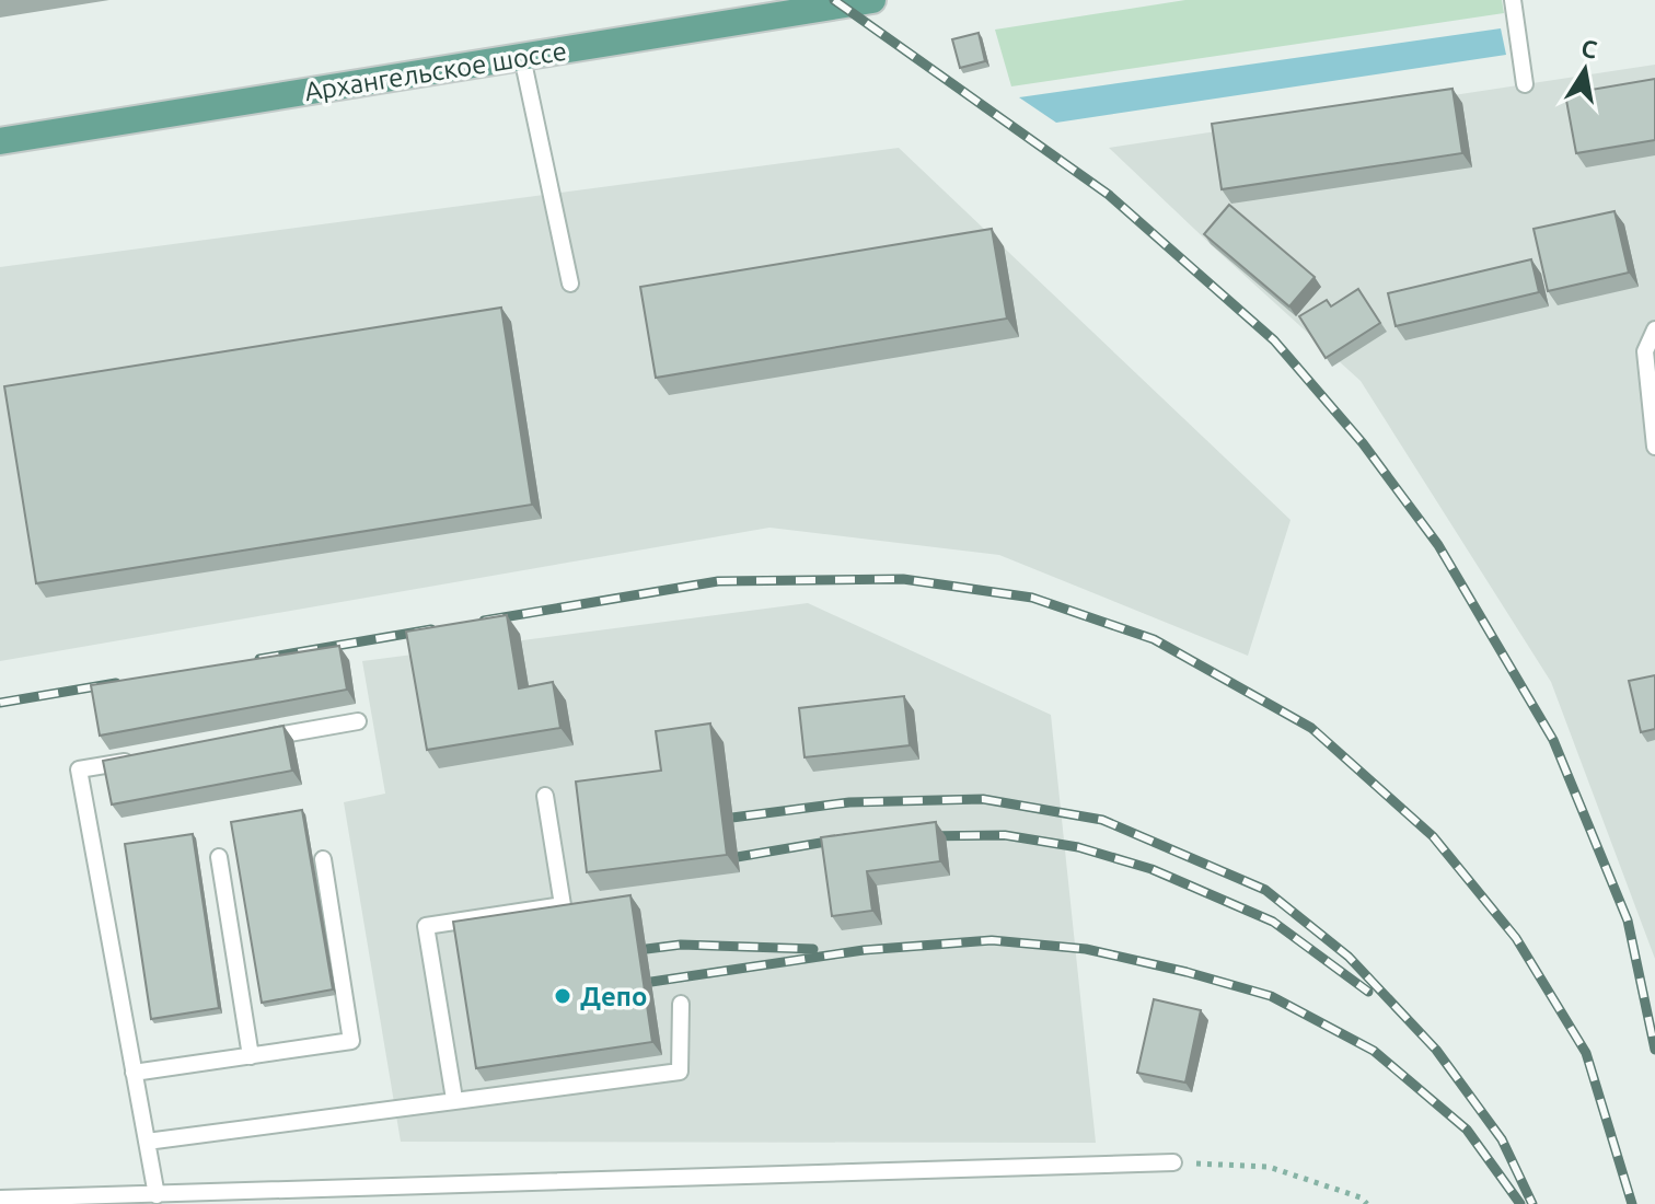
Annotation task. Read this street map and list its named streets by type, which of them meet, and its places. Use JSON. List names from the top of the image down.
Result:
{
  "streets": {
    "main road": ["Архангельское шоссе"]
  },
  "places": ["Депо"],
  "north": "top"
}
